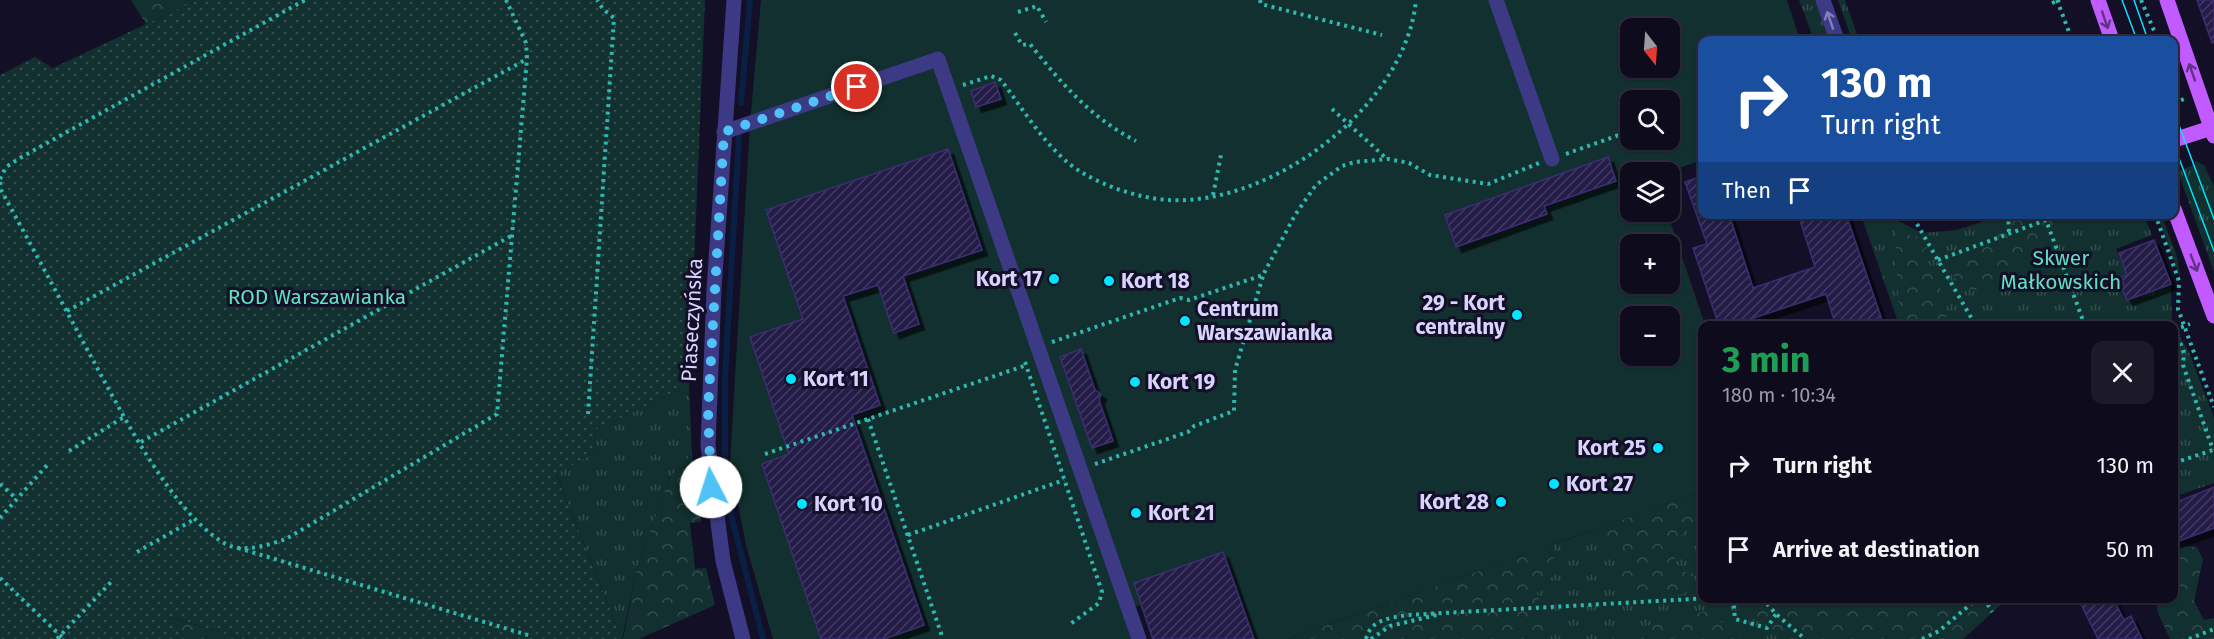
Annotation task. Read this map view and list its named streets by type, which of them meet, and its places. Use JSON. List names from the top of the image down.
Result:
{
  "streets": {
    "street": ["Piaseczyńska"]
  },
  "parks": ["Skwer Małkowskich", "ROD Warszawianka"],
  "places": [
    "Kort 17",
    "Kort 18",
    "29 - Kort centralny",
    "Centrum Warszawianka",
    "Kort 11",
    "Kort 19",
    "Kort 25",
    "Kort 27",
    "Kort 28",
    "Kort 10",
    "Kort 21"
  ],
  "north": "bottom",
  "page": {
    "map_buttons": ["+", "−"],
    "turn": ["130 m", "Turn right"],
    "then": "Then",
    "heading": ["3 min", "180 m · 10:34"],
    "list": [
      {
        "name": "Turn right",
        "value": "130 m"
      },
      {
        "name": "Arrive at destination",
        "value": "50 m"
      }
    ]
  }
}
